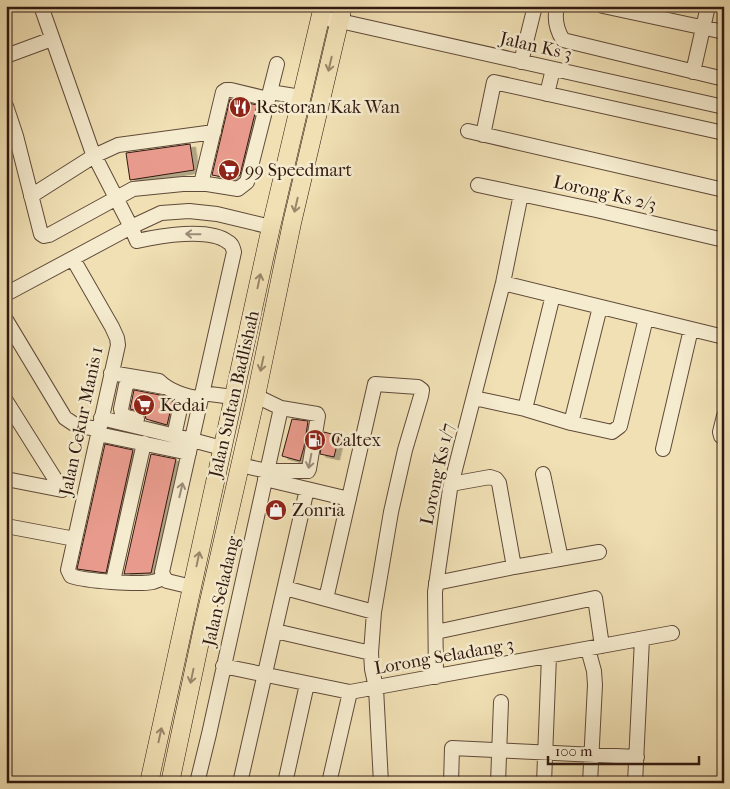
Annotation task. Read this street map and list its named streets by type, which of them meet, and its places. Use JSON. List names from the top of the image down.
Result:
{
  "streets": {
    "main road": ["Jalan Sultan Badlishah"],
    "street": [
      "Jalan Ks 3",
      "Lorong Ks 2/3",
      "Jalan Cekur Manis 1",
      "Lorong Ks 1/7",
      "Jalan Seladang",
      "Lorong Seladang 3"
    ]
  },
  "crossings": [
    ["Jalan Ks 3", "Jalan Sultan Badlishah"],
    ["Lorong Ks 2/3", "Lorong Ks 1/7"],
    ["Lorong Ks 1/7", "Lorong Seladang 3"],
    ["Jalan Seladang", "Lorong Seladang 3"]
  ],
  "places": {
    "restaurant": ["Restoran Kak Wan"],
    "supermarket": ["99 Speedmart", "Kedai"],
    "fuel station": ["Caltex"],
    "shop": ["Zonria"]
  },
  "scale_bar": "100 m"
}
